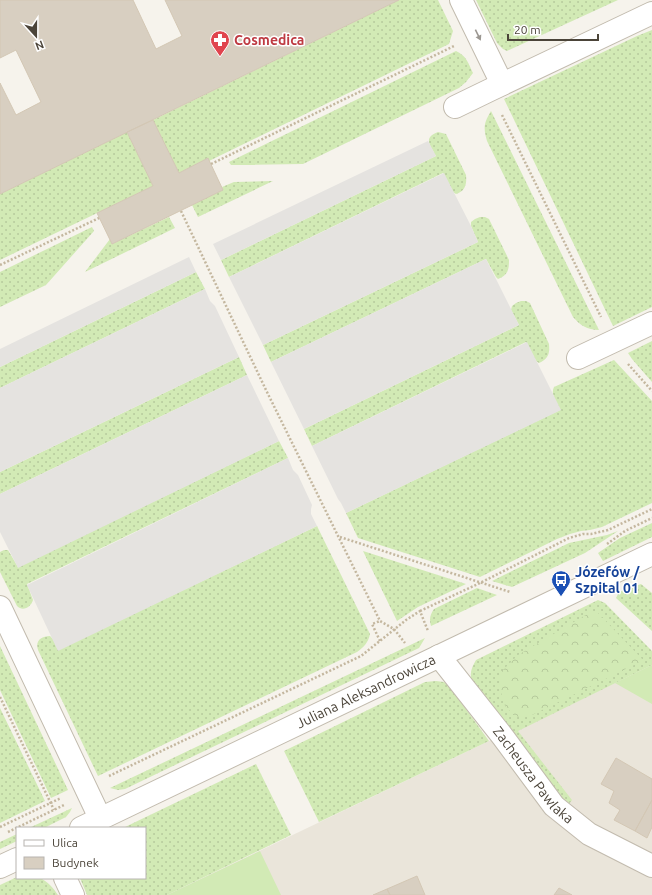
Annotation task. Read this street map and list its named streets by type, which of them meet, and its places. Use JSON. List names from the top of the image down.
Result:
{
  "streets": {
    "street": ["Juliana Aleksandrowicza", "Zacheusza Pawlaka"]
  },
  "crossings": [
    ["Juliana Aleksandrowicza", "Zacheusza Pawlaka"]
  ],
  "places": {
    "pharmacy": ["Cosmedica"],
    "bus stop": ["Józefów / Szpital 01"]
  },
  "legend": ["Ulica", "Budynek"],
  "scale_bar": "20 m",
  "north": "bottom"
}
